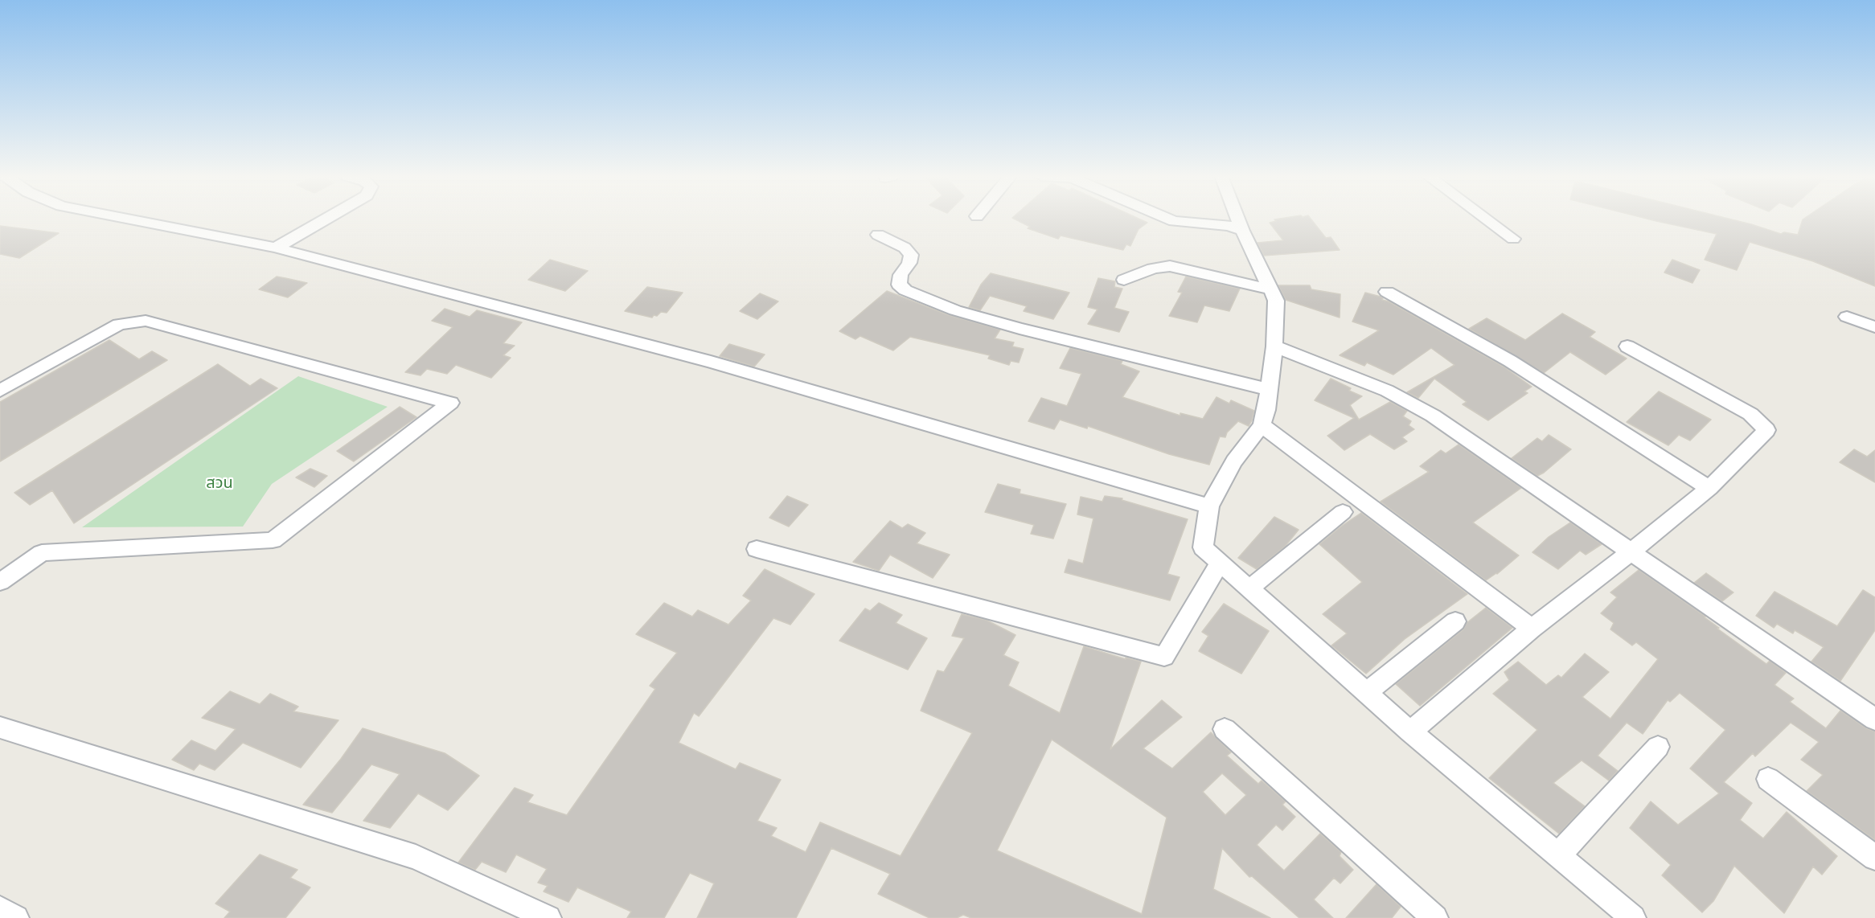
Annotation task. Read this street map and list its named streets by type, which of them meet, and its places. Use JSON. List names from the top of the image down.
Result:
{
  "parks": ["สวน"]
}
